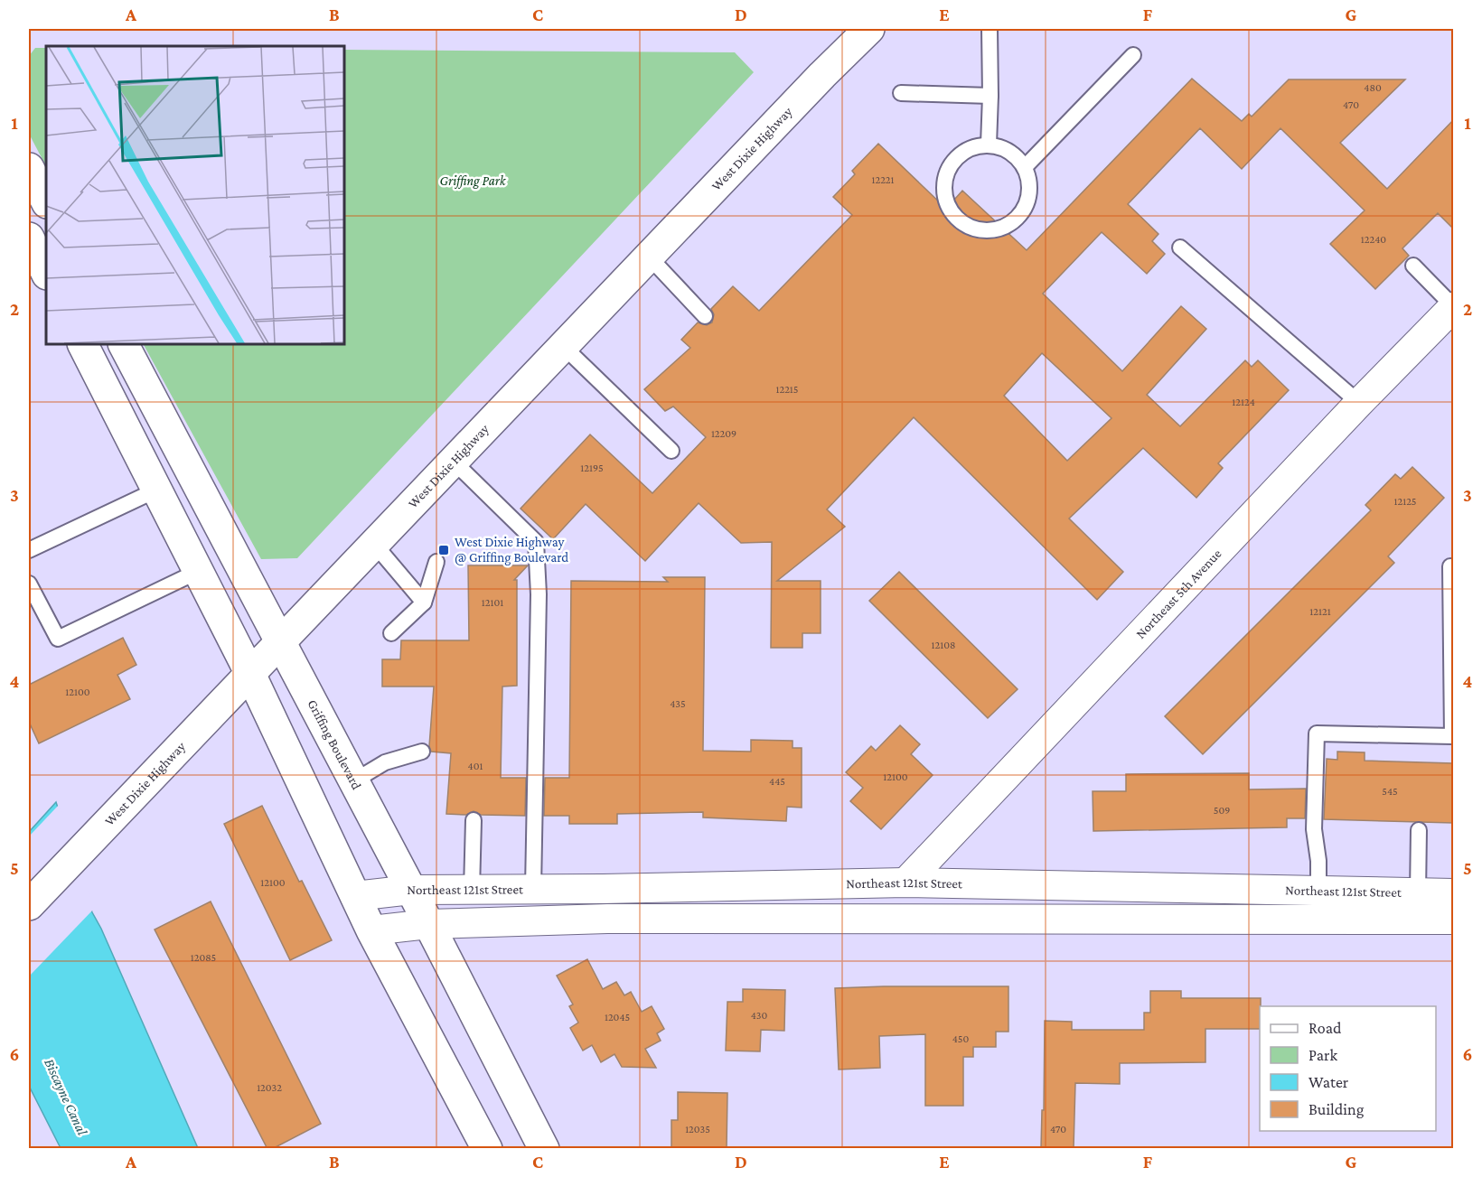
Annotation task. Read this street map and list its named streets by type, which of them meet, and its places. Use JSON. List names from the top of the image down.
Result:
{
  "streets": {
    "street": [
      "West Dixie Highway",
      "Northeast 5th Avenue",
      "Griffing Boulevard",
      "Northeast 121st Street"
    ]
  },
  "crossings": [
    ["West Dixie Highway", "Griffing Boulevard"],
    ["Northeast 5th Avenue", "Northeast 121st Street"],
    ["Griffing Boulevard", "Northeast 121st Street"]
  ],
  "water": ["Biscayne Canal"],
  "parks": ["Griffing Park"],
  "places": {
    "transit": ["West Dixie Highway @ Griffing Boulevard"]
  },
  "house_numbers": [
    "480",
    "470",
    "12221",
    "12240",
    "12215",
    "12124",
    "12209",
    "12195",
    "12125",
    "12101",
    "12121",
    "12108",
    "12100",
    "435",
    "401",
    "12100",
    "445",
    "545",
    "509",
    "12100",
    "12085",
    "430",
    "12045",
    "450",
    "12032",
    "12035",
    "470"
  ],
  "legend": [
    "Road",
    "Park",
    "Water",
    "Building"
  ],
  "grid": {
    "columns": [
      "A",
      "B",
      "C",
      "D",
      "E",
      "F",
      "G"
    ],
    "rows": [
      "1",
      "2",
      "3",
      "4",
      "5",
      "6"
    ]
  }
}
